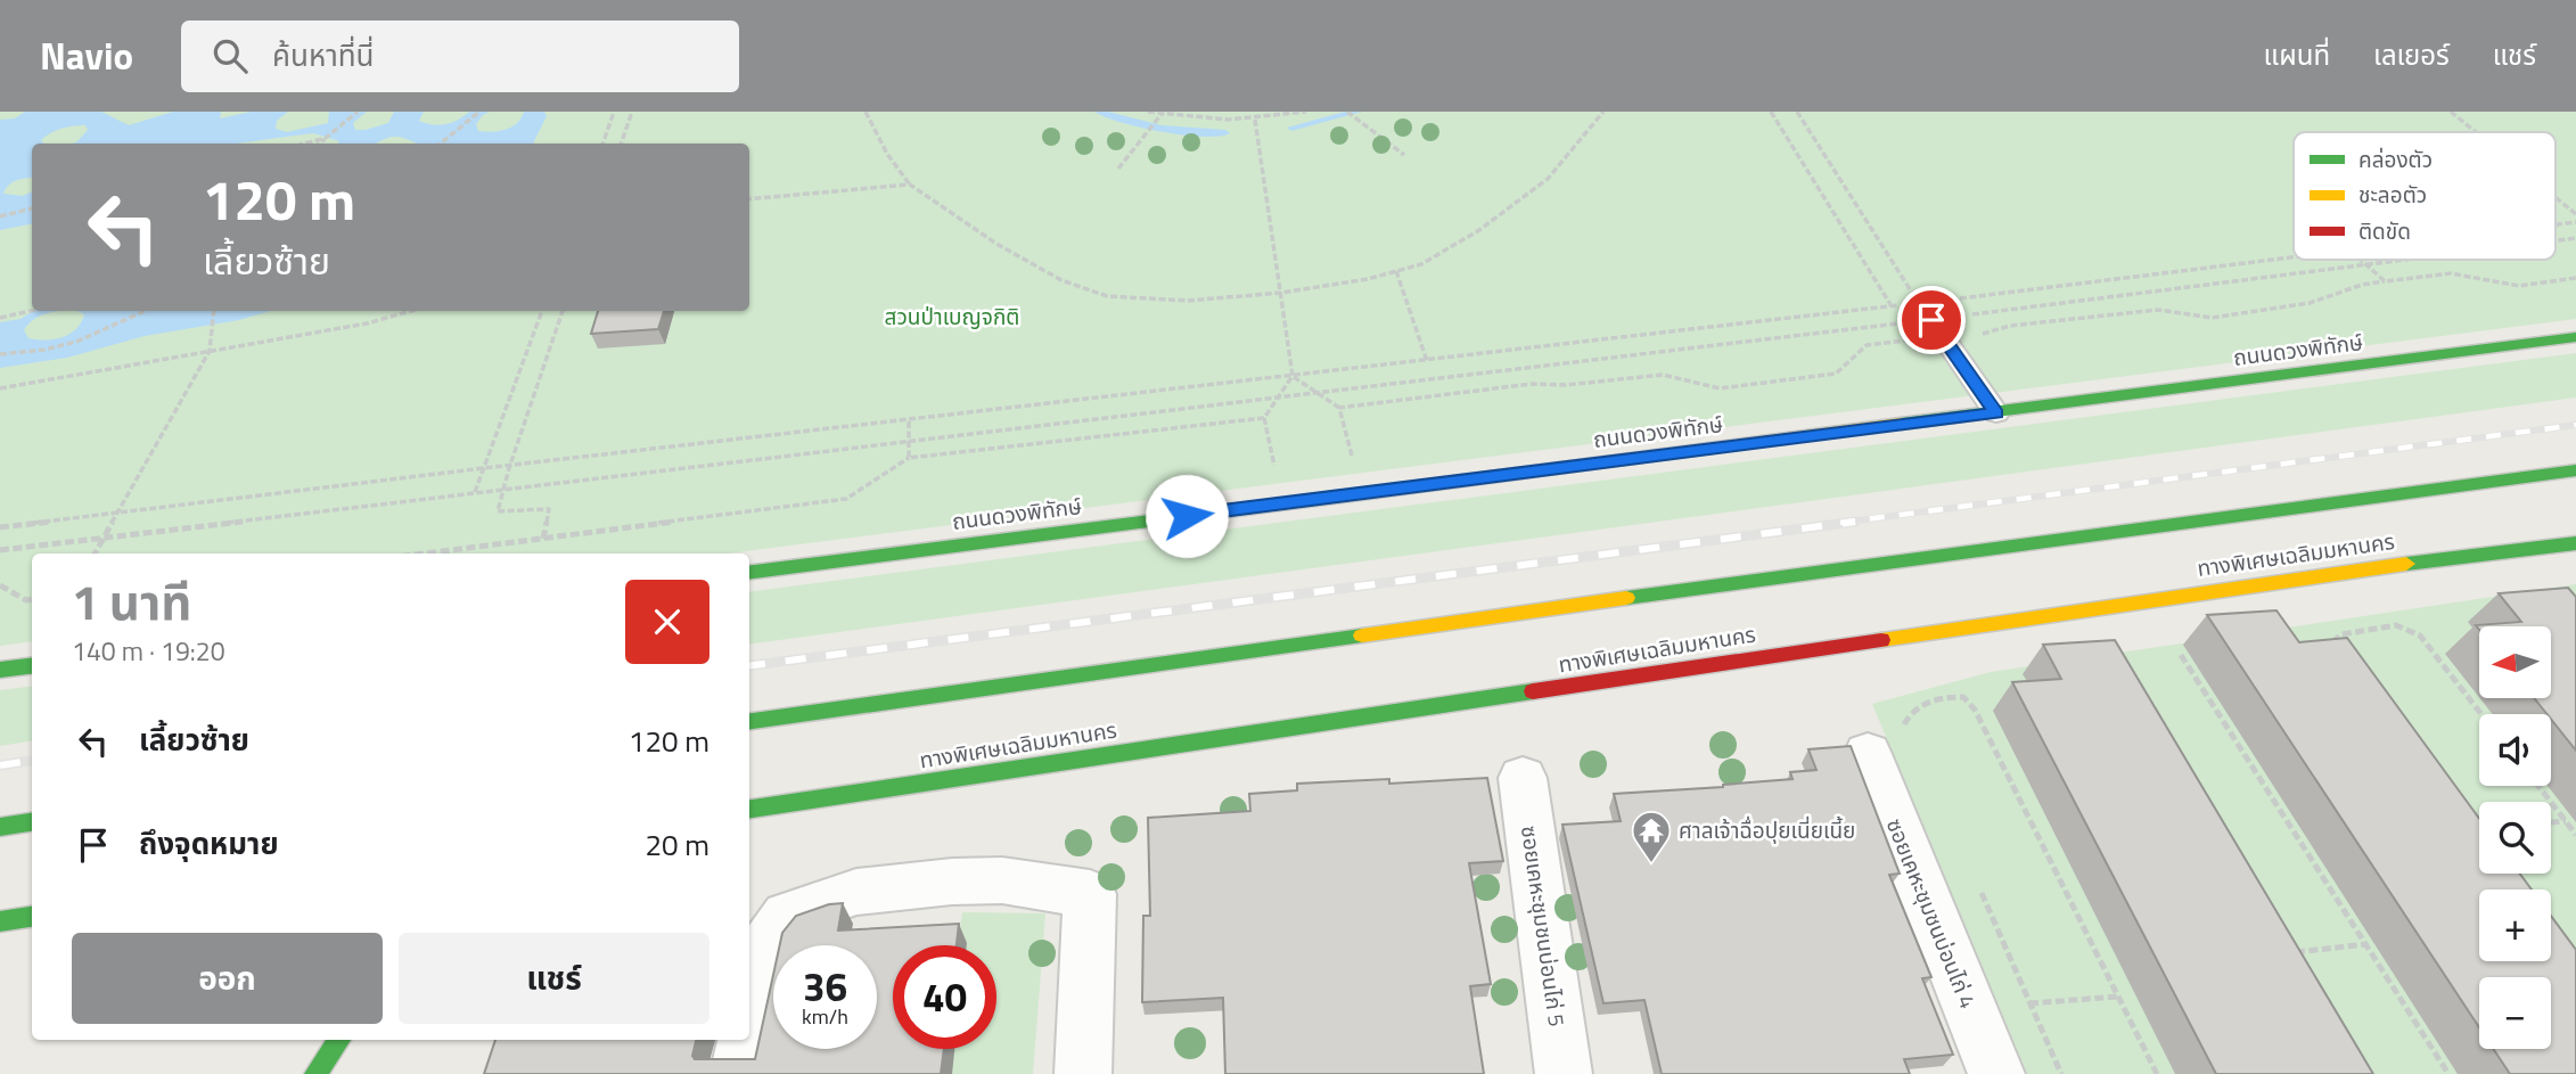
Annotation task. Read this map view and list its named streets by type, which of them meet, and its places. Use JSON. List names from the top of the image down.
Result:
{
  "streets": {
    "main road": ["ถนนดวงพิทักษ์", "ทางพิเศษเฉลิมมหานคร"],
    "street": ["ซอยเคหะชุมชนบ่อนไก่ 4", "ซอยเคหะชุมชนบ่อนไก่ 5"]
  },
  "parks": ["สวนป่าเบญจกิติ"],
  "places": {
    "temple": ["ศาลเจ้าฉื่อปุยเนี่ยเนี้ย"]
  },
  "legend": ["คล่องตัว", "ชะลอตัว", "ติดขัด"],
  "north": "left",
  "page": {
    "header": "Navio",
    "search": "ค้นหาที่นี่",
    "nav": ["แผนที่", "เลเยอร์", "แชร์"],
    "turn": ["120 m", "เลี้ยวซ้าย"],
    "heading": ["1 นาที", "140 m · 19:20"],
    "map_buttons": ["+", "−"],
    "list": [
      {
        "name": "เลี้ยวซ้าย",
        "value": "120 m"
      },
      {
        "name": "ถึงจุดหมาย",
        "value": "20 m"
      }
    ],
    "buttons": ["ออก", "แชร์"],
    "speed": "36 km/h",
    "limit": "40"
  }
}
